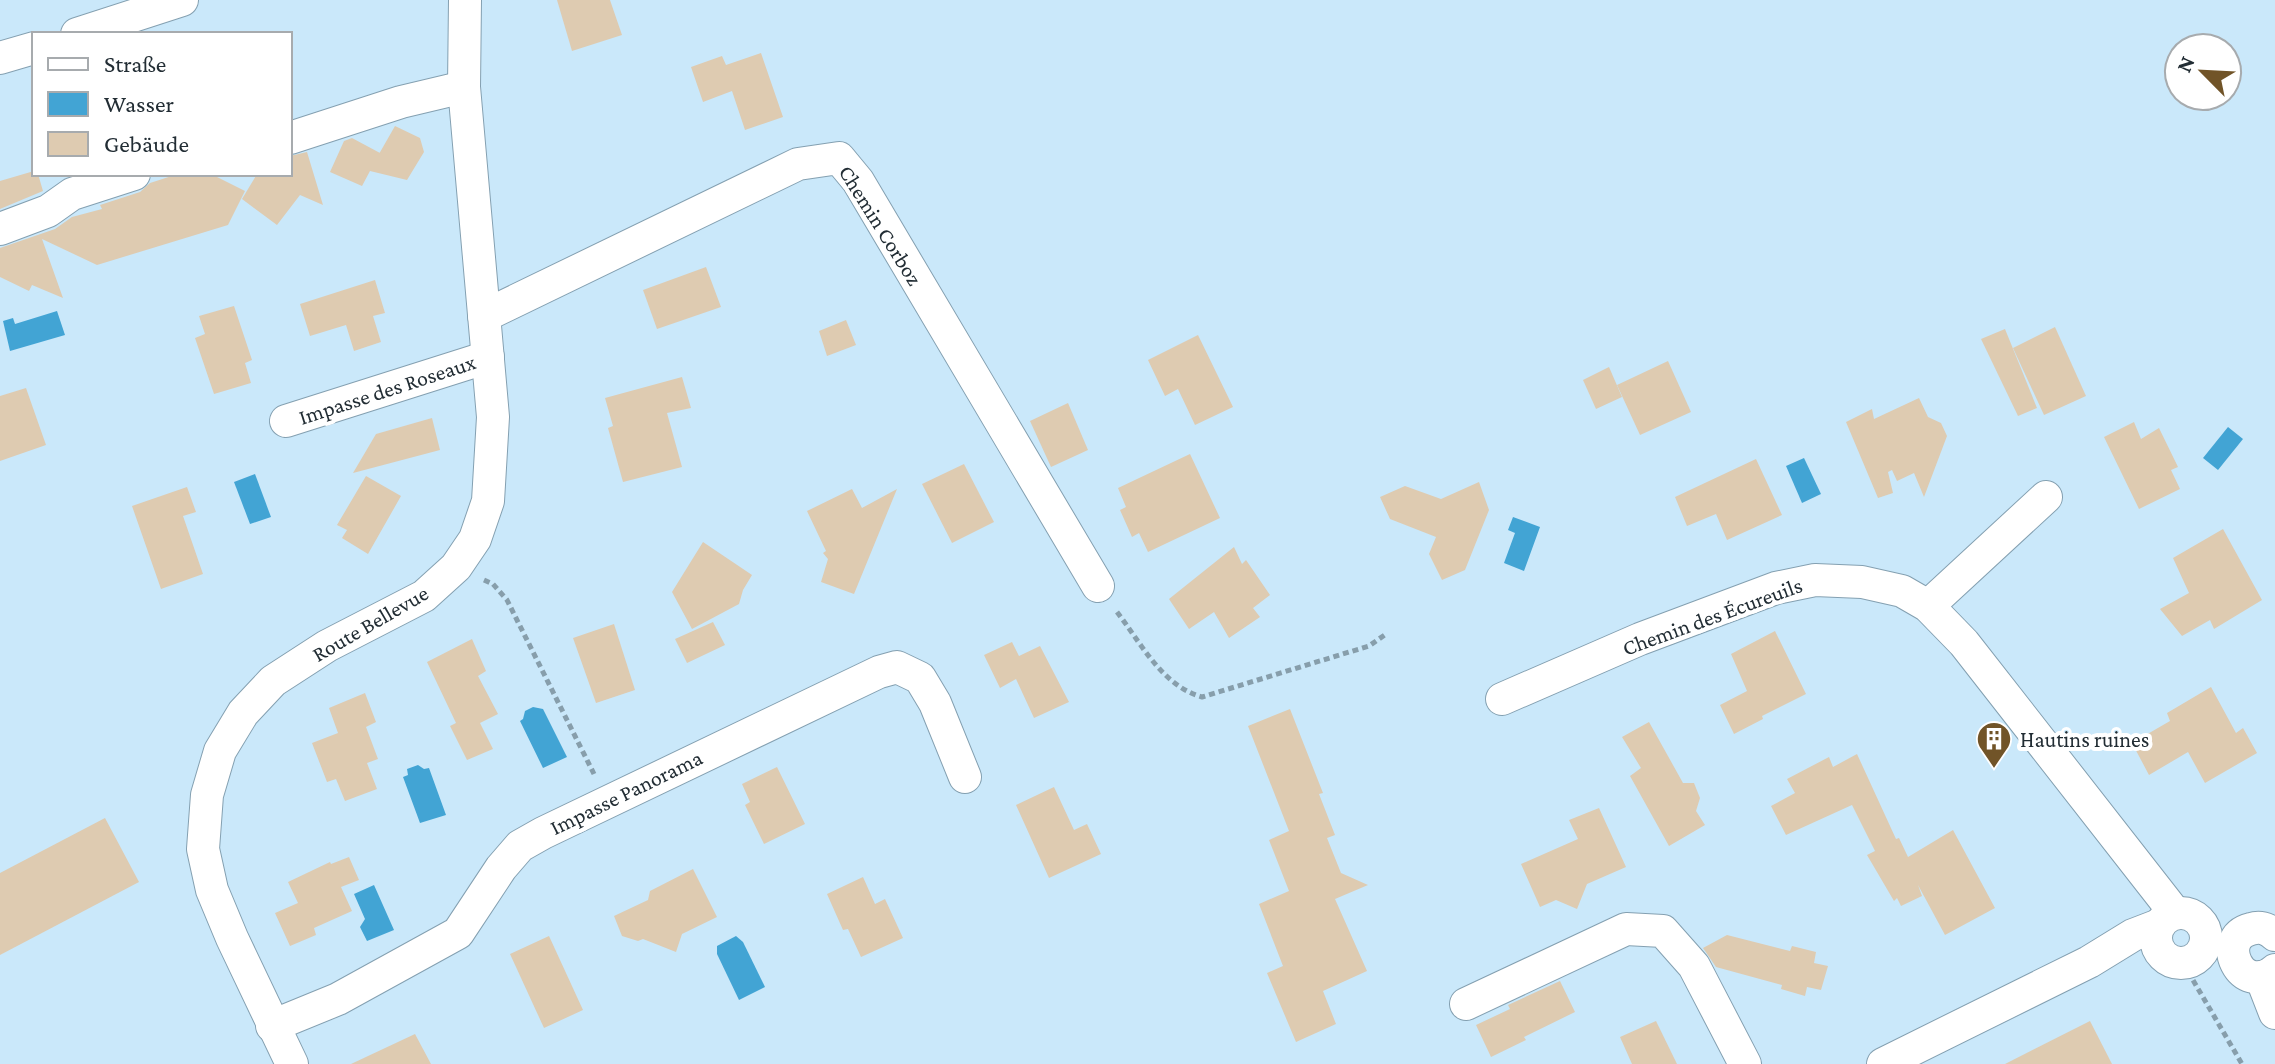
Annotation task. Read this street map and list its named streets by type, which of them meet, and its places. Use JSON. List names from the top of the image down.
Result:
{
  "streets": {
    "street": [
      "Chemin Corboz",
      "Impasse des Roseaux",
      "Chemin des Écureuils",
      "Route Bellevue",
      "Impasse Panorama"
    ]
  },
  "crossings": [
    ["Chemin Corboz", "Route Bellevue"],
    ["Impasse des Roseaux", "Route Bellevue"],
    ["Route Bellevue", "Impasse Panorama"]
  ],
  "places": {
    "building": ["Hautins ruines"]
  },
  "legend": ["Straße", "Wasser", "Gebäude"],
  "north": "top left"
}
